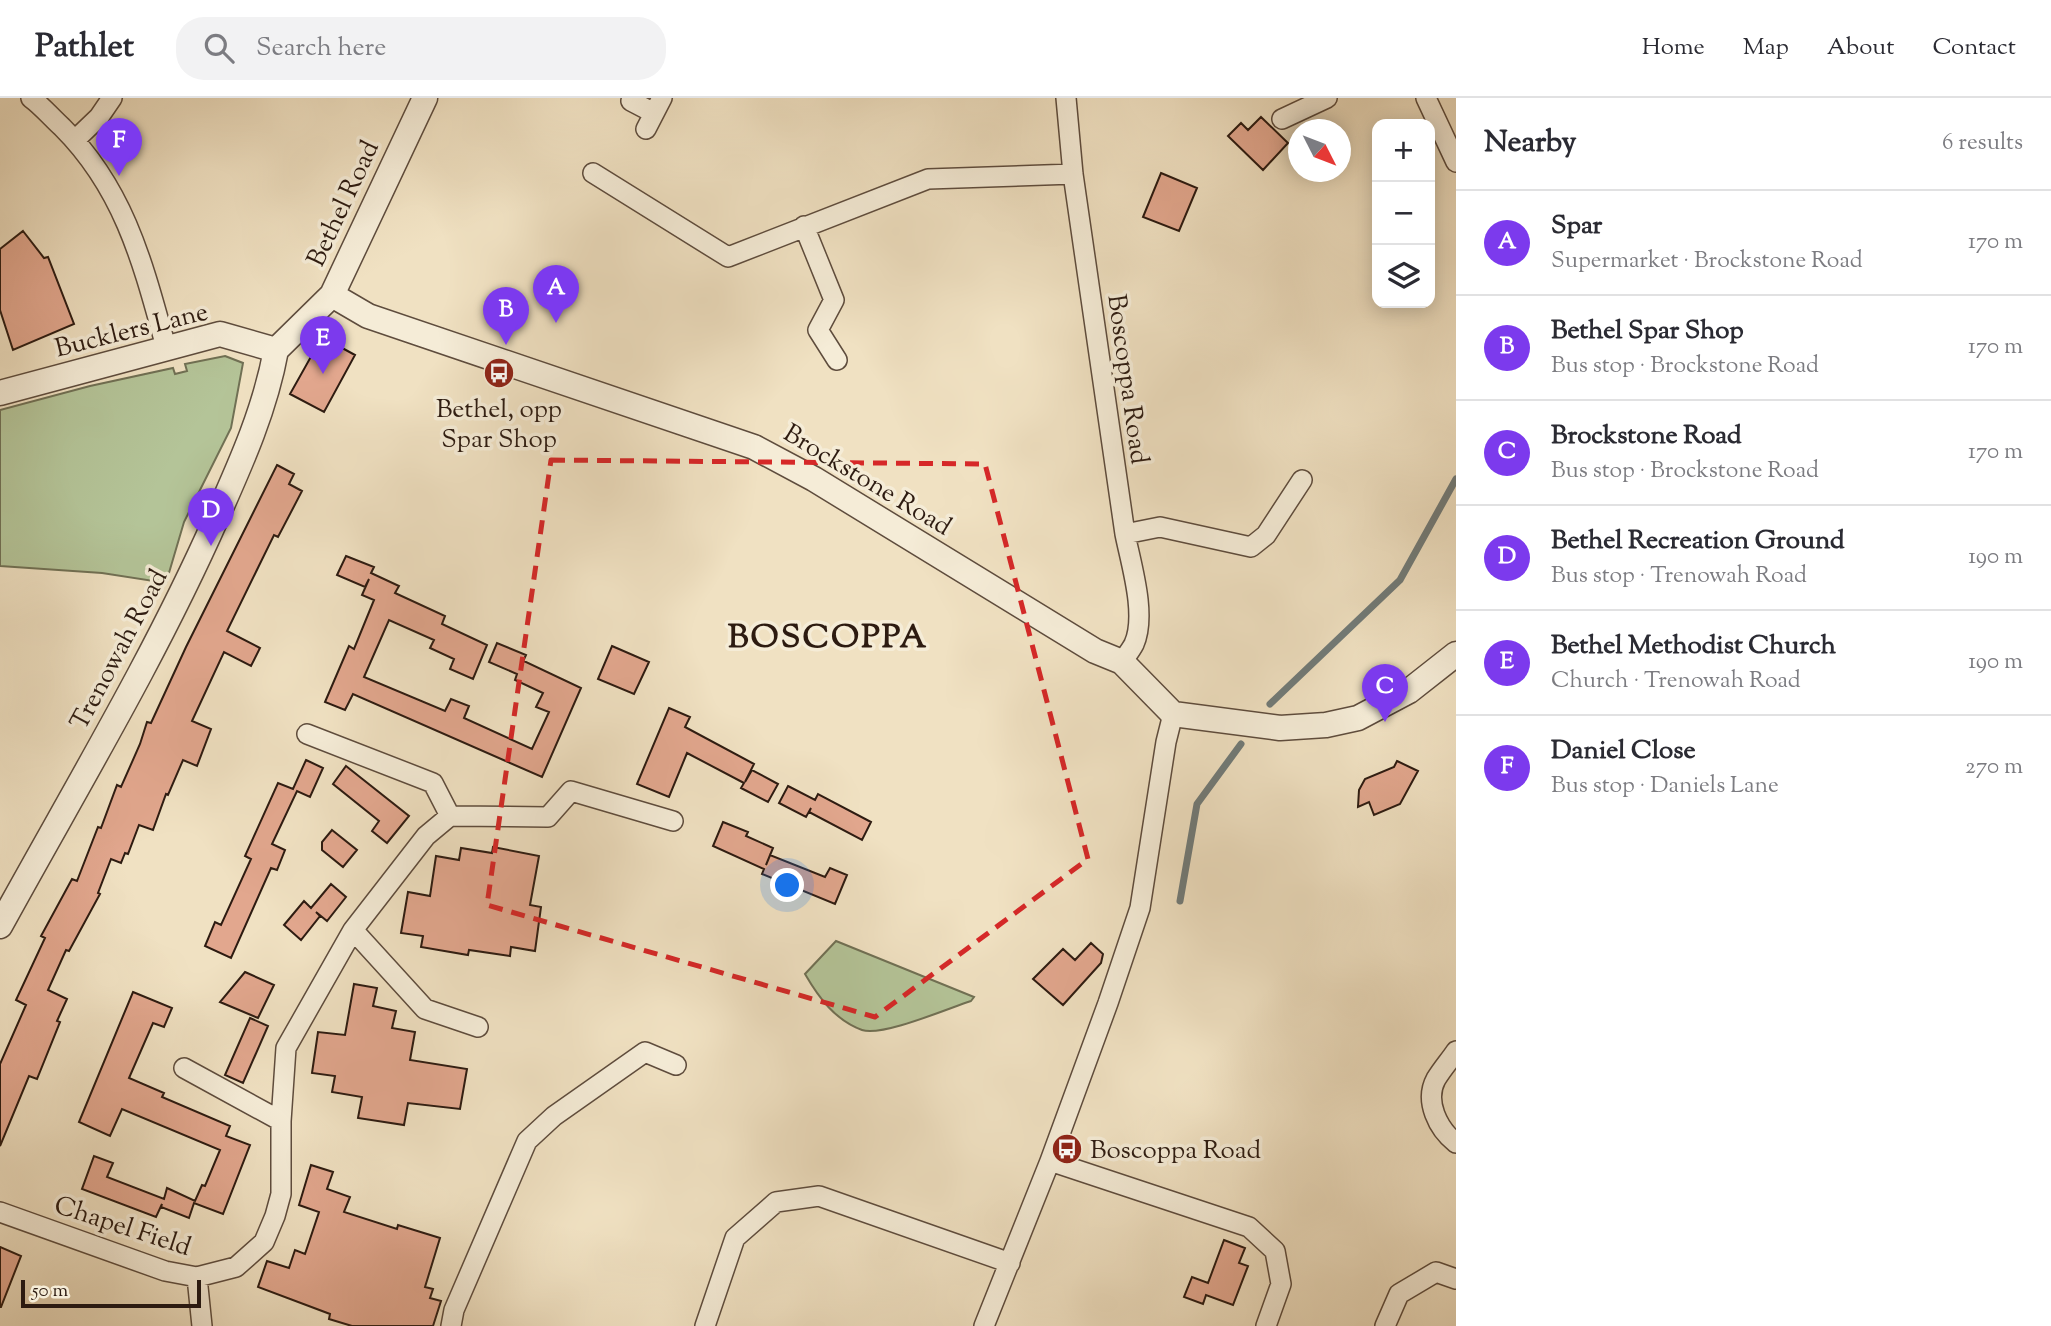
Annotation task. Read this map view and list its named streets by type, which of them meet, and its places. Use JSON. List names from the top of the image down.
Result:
{
  "streets": {
    "street": [
      "Bethel Road",
      "Bucklers Lane",
      "Boscoppa Road",
      "Brockstone Road",
      "Trenowah Road",
      "Chapel Field"
    ]
  },
  "crossings": [
    ["Bethel Road", "Brockstone Road"],
    ["Bucklers Lane", "Trenowah Road"],
    ["Boscoppa Road", "Brockstone Road"]
  ],
  "districts": ["BOSCOPPA"],
  "places": {
    "bus stop": ["Bethel, opp Spar Shop", "Boscoppa Road"]
  },
  "scale_bar": "50 m",
  "north": "bottom right",
  "page": {
    "header": "Pathlet",
    "search": "Search here",
    "nav": [
      "Home",
      "Map",
      "About",
      "Contact"
    ],
    "heading": ["Nearby", "6 results"],
    "pins": [
      "F",
      "A",
      "B",
      "E",
      "D",
      "C"
    ],
    "map_buttons": ["+", "−"],
    "list": [
      {
        "mark": "A",
        "name": "Spar",
        "note": "Supermarket · Brockstone Road",
        "value": "170 m"
      },
      {
        "mark": "B",
        "name": "Bethel Spar Shop",
        "note": "Bus stop · Brockstone Road",
        "value": "170 m"
      },
      {
        "mark": "C",
        "name": "Brockstone Road",
        "note": "Bus stop · Brockstone Road",
        "value": "170 m"
      },
      {
        "mark": "D",
        "name": "Bethel Recreation Ground",
        "note": "Bus stop · Trenowah Road",
        "value": "190 m"
      },
      {
        "mark": "E",
        "name": "Bethel Methodist Church",
        "note": "Church · Trenowah Road",
        "value": "190 m"
      },
      {
        "mark": "F",
        "name": "Daniel Close",
        "note": "Bus stop · Daniels Lane",
        "value": "270 m"
      }
    ],
    "scale": "50 m"
  }
}
